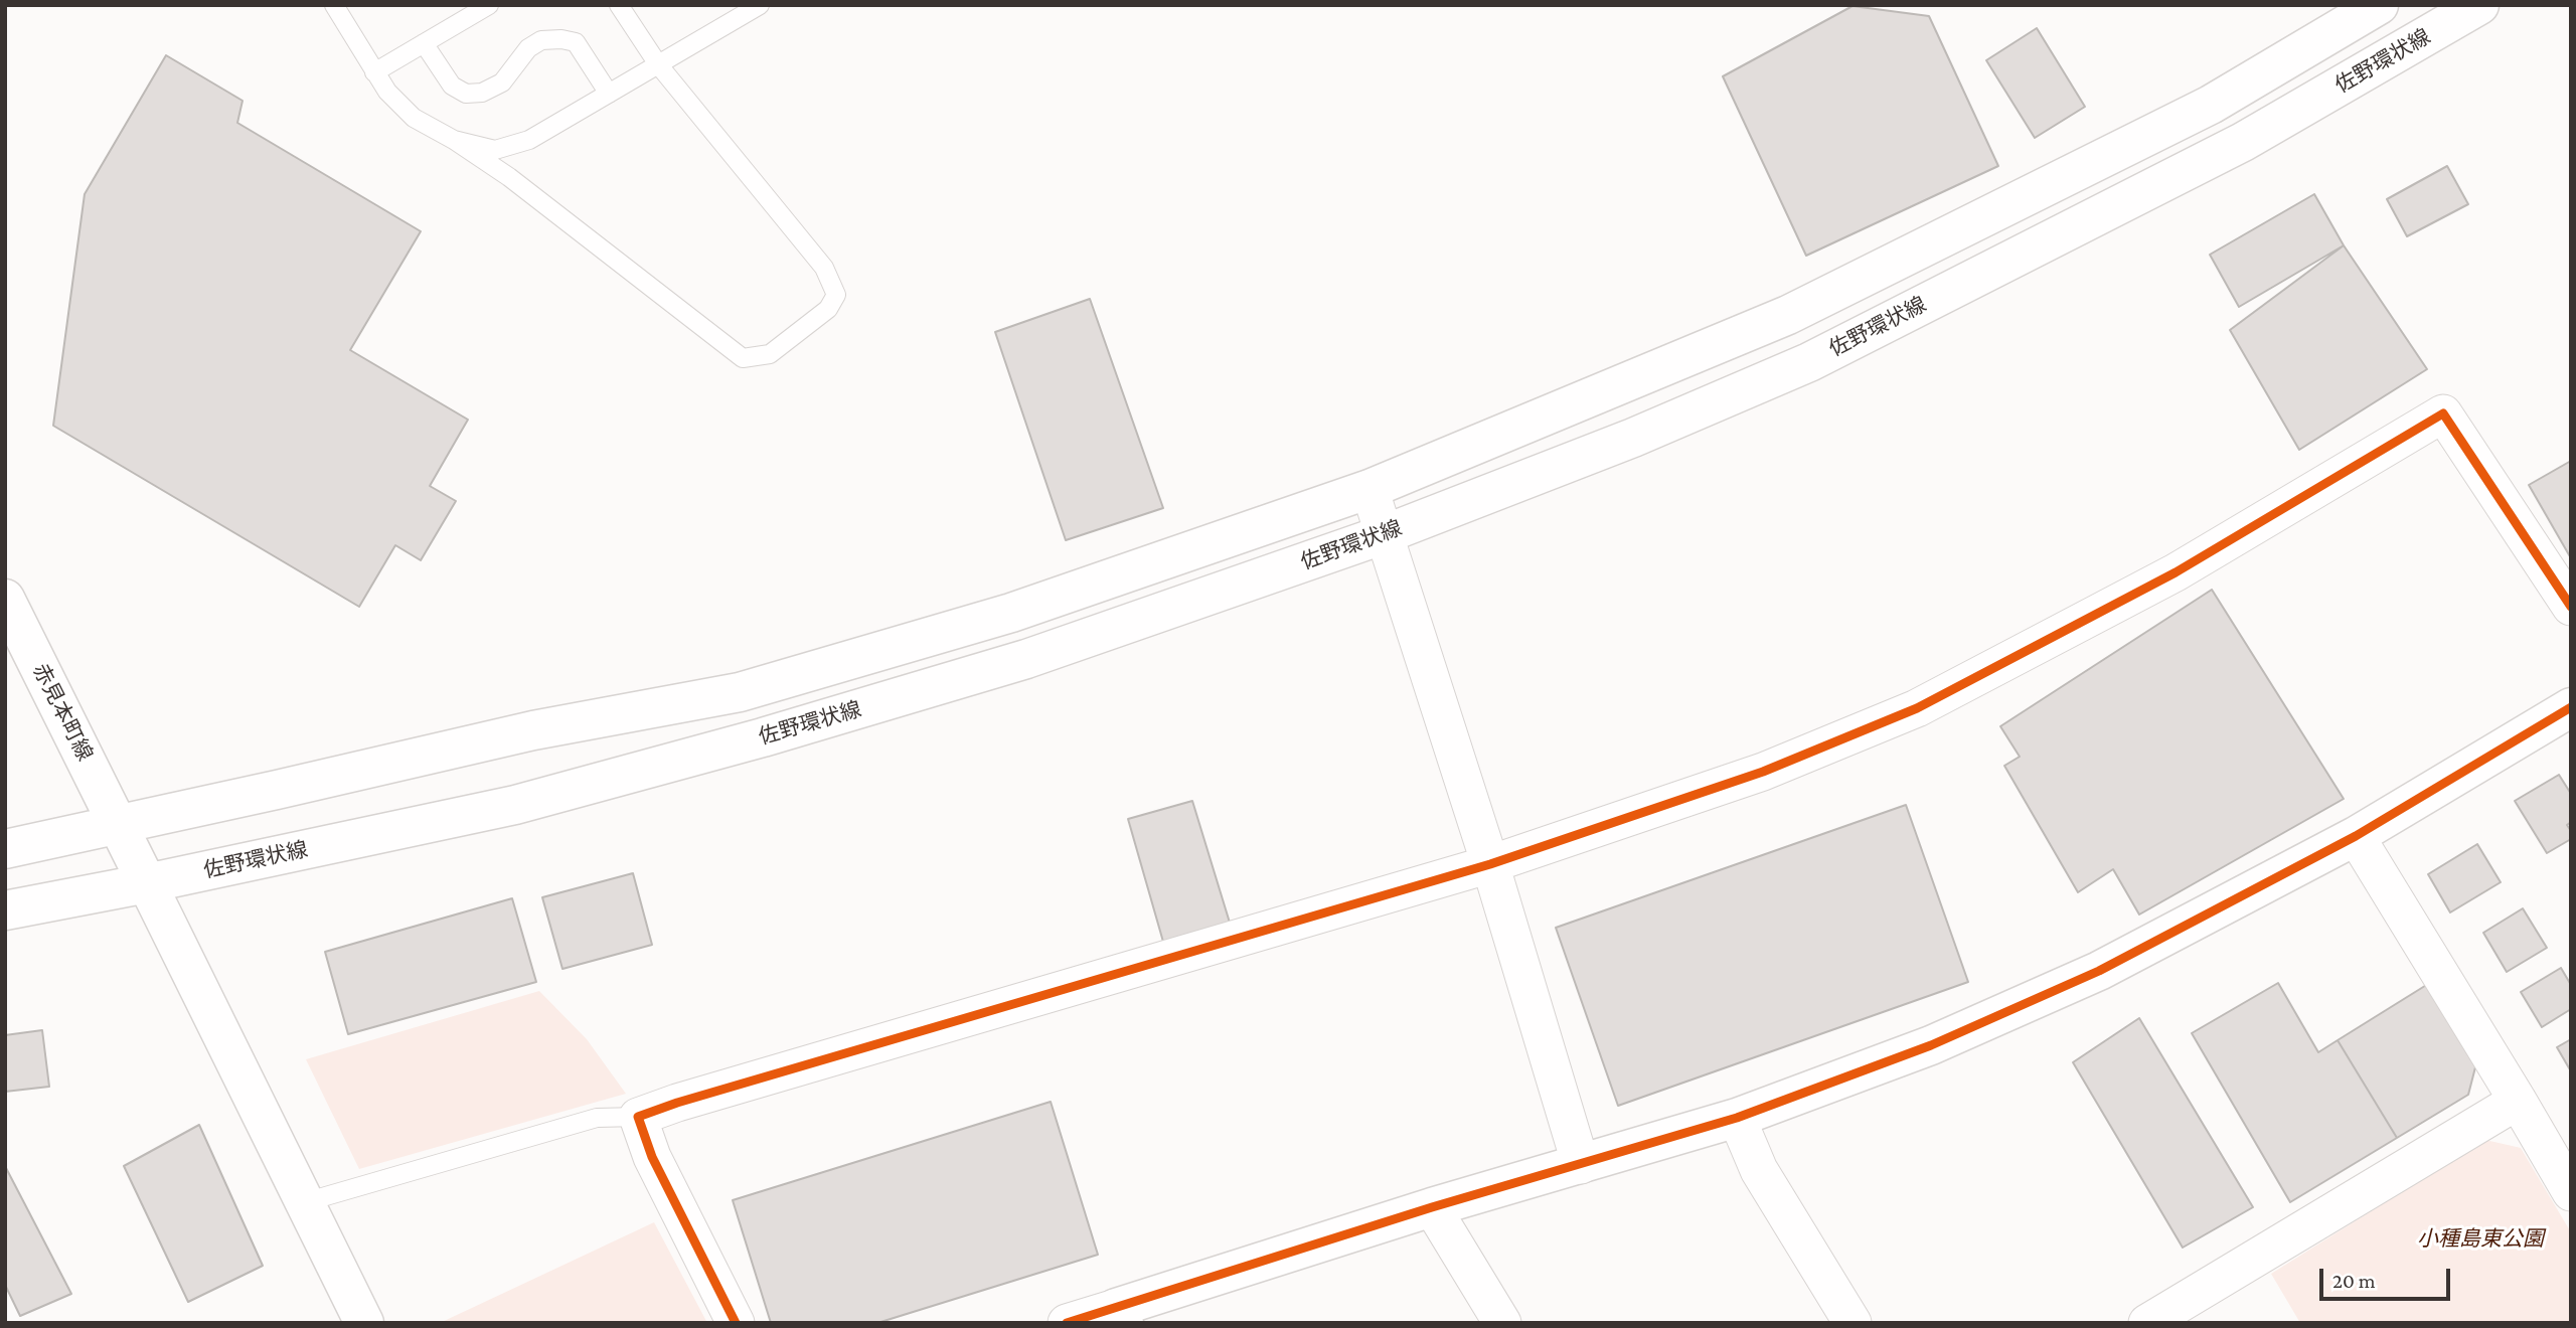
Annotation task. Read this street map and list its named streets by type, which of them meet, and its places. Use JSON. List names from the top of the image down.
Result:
{
  "streets": {
    "main road": ["佐野環状線", "赤見本町線"]
  },
  "crossings": [
    ["佐野環状線", "赤見本町線"]
  ],
  "parks": ["小種島東公園"],
  "scale_bar": "20 m"
}
